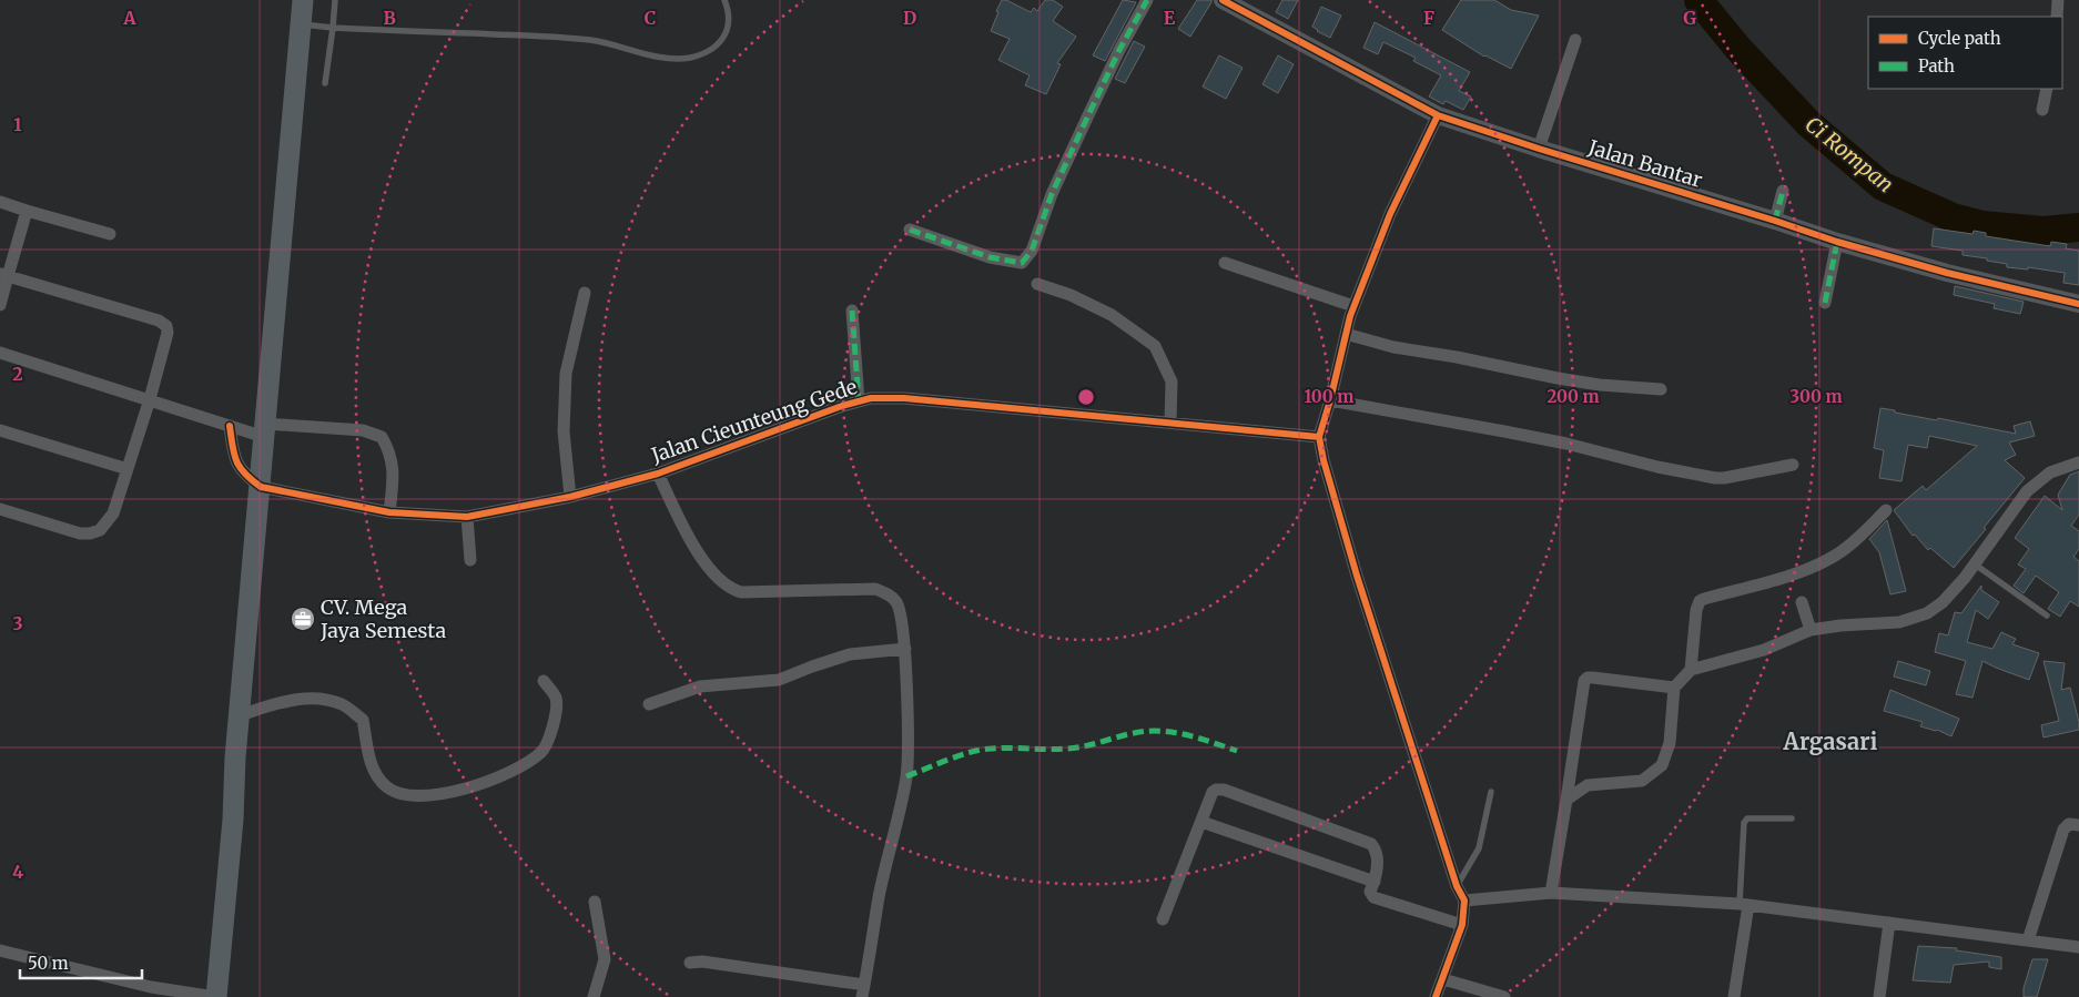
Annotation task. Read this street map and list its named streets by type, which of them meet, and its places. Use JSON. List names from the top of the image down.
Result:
{
  "streets": {
    "street": ["Jalan Bantar", "Jalan Cieunteung Gede"]
  },
  "districts": ["Argasari"],
  "water": ["Ci Rompan"],
  "places": {
    "office": ["CV. Mega Jaya Semesta"]
  },
  "legend": ["Cycle path", "Path"],
  "scale_bar": "50 m",
  "grid": {
    "columns": [
      "A",
      "B",
      "C",
      "D",
      "E",
      "F",
      "G"
    ],
    "rows": [
      "1",
      "2",
      "3",
      "4"
    ]
  },
  "rings": ["100 m", "200 m", "300 m"]
}
